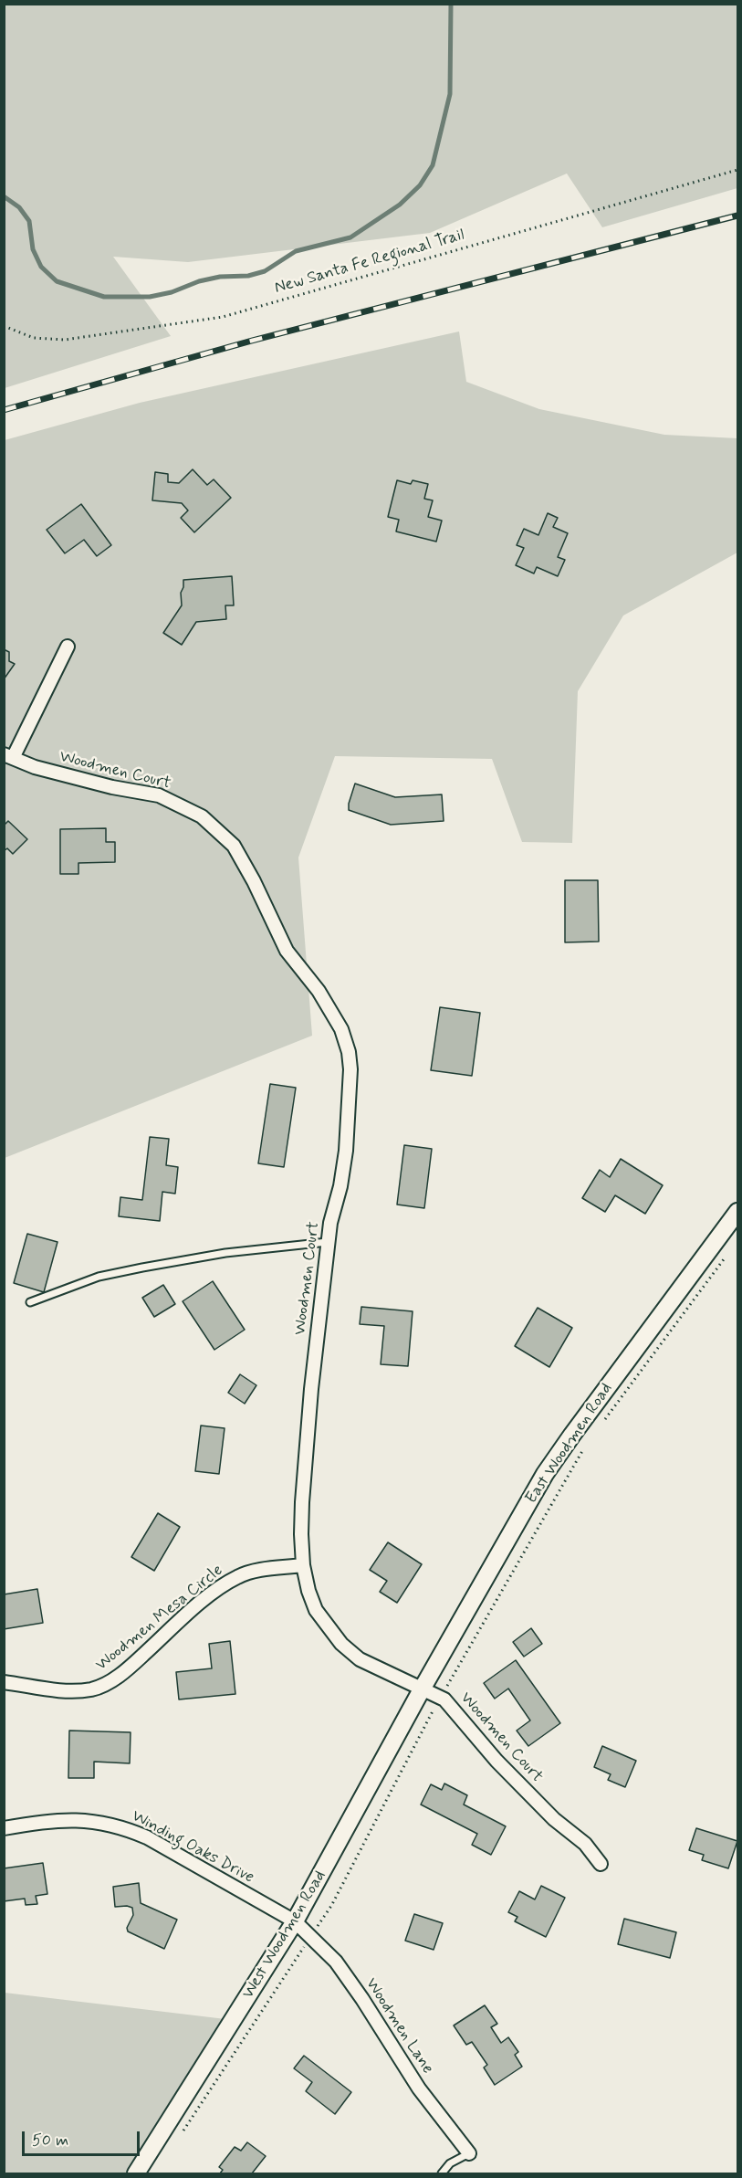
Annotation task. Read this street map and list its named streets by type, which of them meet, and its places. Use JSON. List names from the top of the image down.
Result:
{
  "streets": {
    "main road": ["East Woodmen Road", "West Woodmen Road"],
    "street": [
      "Woodmen Court",
      "Woodmen Mesa Circle",
      "Winding Oaks Drive",
      "Woodmen Lane"
    ],
    "path": ["New Santa Fe Regional Trail"]
  },
  "crossings": [
    ["Woodmen Court", "East Woodmen Road"],
    ["Woodmen Court", "Woodmen Mesa Circle"],
    ["Woodmen Court", "West Woodmen Road"],
    ["East Woodmen Road", "West Woodmen Road"],
    ["Winding Oaks Drive", "West Woodmen Road"],
    ["Winding Oaks Drive", "Woodmen Lane"],
    ["West Woodmen Road", "Woodmen Lane"]
  ],
  "scale_bar": "50 m"
}
